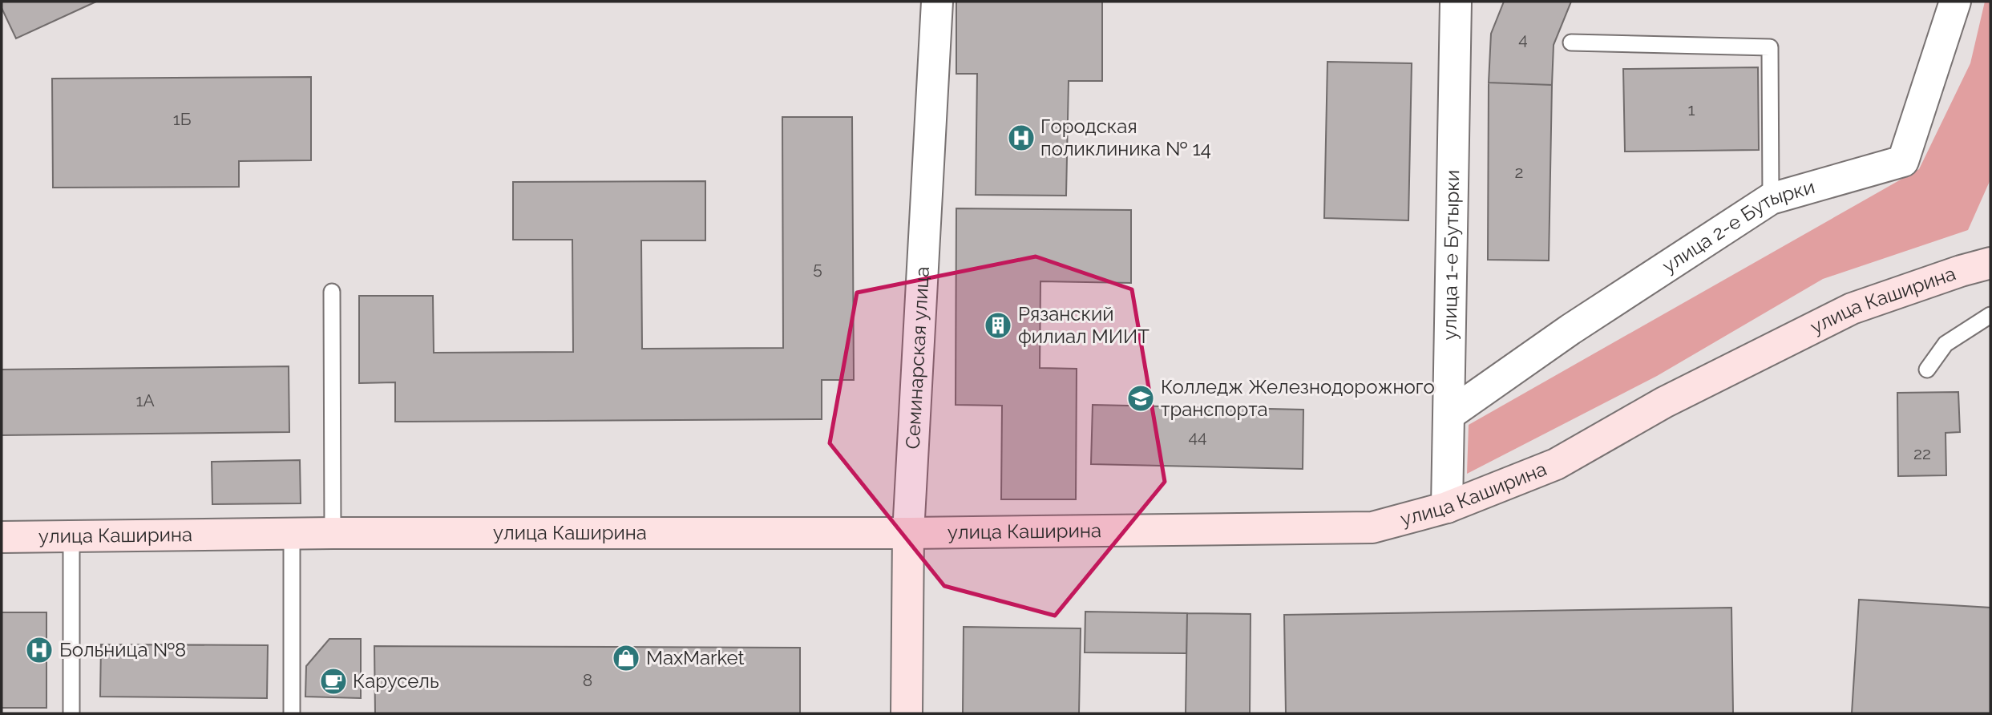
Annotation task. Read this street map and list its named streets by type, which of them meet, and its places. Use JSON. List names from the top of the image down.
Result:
{
  "streets": {
    "main road": ["улица Каширина", "Семинарская улица"],
    "street": ["улица 2-е Бутырки", "улица 1-е Бутырки"]
  },
  "crossings": [
    ["улица 2-е Бутырки", "улица 1-е Бутырки"],
    ["улица 1-е Бутырки", "улица Каширина"],
    ["улица Каширина", "Семинарская улица"]
  ],
  "places": {
    "hospital": ["Городская поликлиника № 14", "Больница №8"],
    "building": ["Рязанский филиал МИИТ"],
    "school or university": ["Колледж Железнодорожного транспорта"],
    "shop": ["MaxMarket"],
    "cafe": ["Карусель"]
  },
  "house_numbers": [
    "4",
    "1",
    "1Б",
    "2",
    "5",
    "1А",
    "44",
    "22",
    "8"
  ]
}
